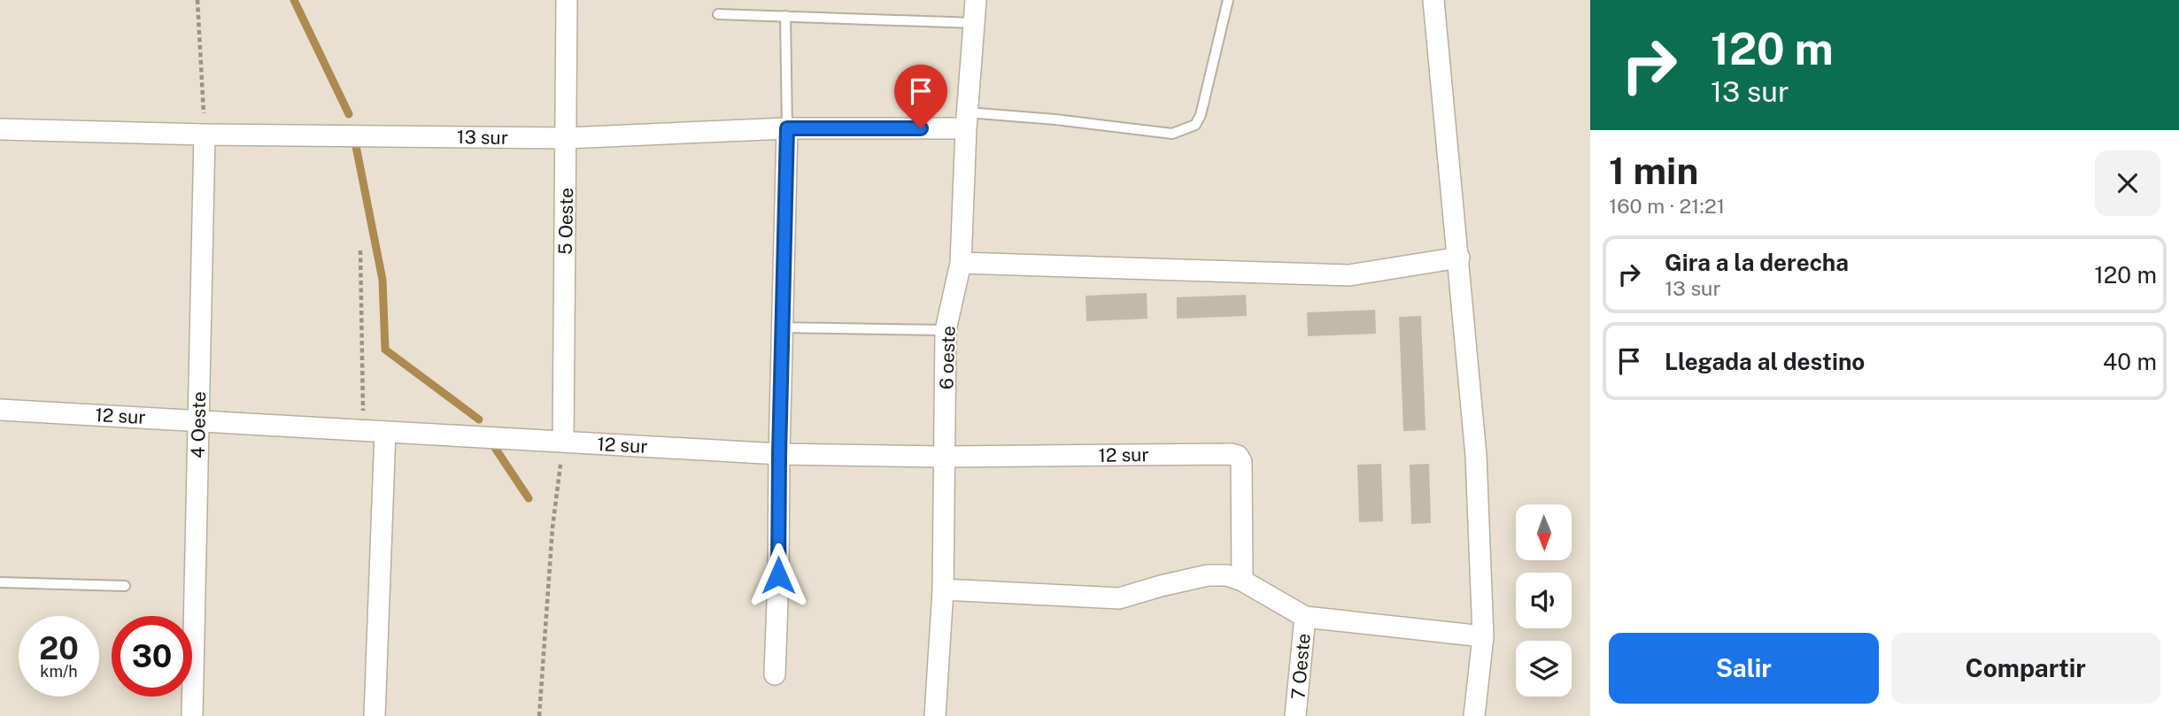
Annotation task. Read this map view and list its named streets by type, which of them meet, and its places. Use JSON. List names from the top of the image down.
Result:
{
  "streets": {
    "street": [
      "13 sur",
      "5 Oeste",
      "6 oeste",
      "12 sur",
      "4 Oeste",
      "7 Oeste"
    ]
  },
  "crossings": [
    ["13 sur", "5 Oeste"],
    ["13 sur", "6 oeste"],
    ["13 sur", "4 Oeste"],
    ["5 Oeste", "12 sur"],
    ["6 oeste", "12 sur"],
    ["12 sur", "4 Oeste"]
  ],
  "north": "bottom",
  "page": {
    "turn": ["120 m", "13 sur"],
    "heading": ["1 min", "160 m · 21:21"],
    "list": [
      {
        "name": "Gira a la derecha",
        "note": "13 sur",
        "value": "120 m"
      },
      {
        "name": "Llegada al destino",
        "value": "40 m"
      }
    ],
    "speed": "20 km/h",
    "limit": "30",
    "buttons": ["Salir", "Compartir"]
  }
}
